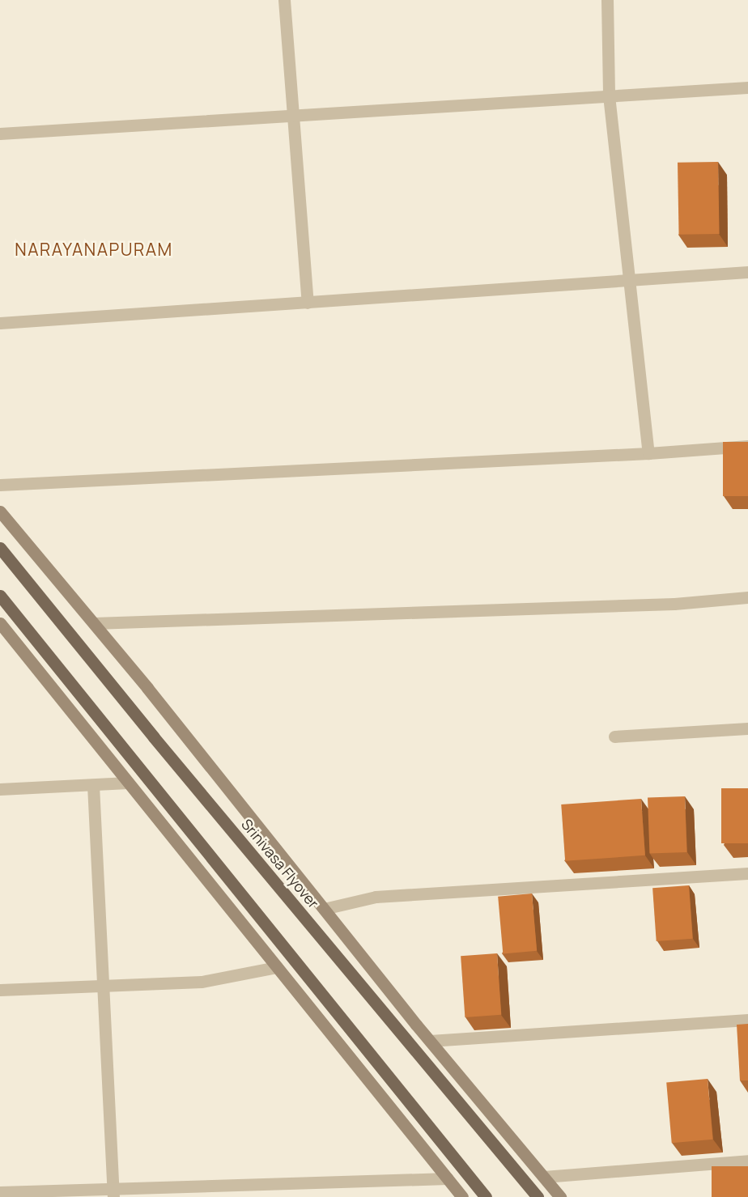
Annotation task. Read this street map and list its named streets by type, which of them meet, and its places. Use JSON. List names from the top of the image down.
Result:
{
  "streets": {
    "main road": ["Srinivasa Flyover"]
  },
  "districts": ["NARAYANAPURAM"]
}
